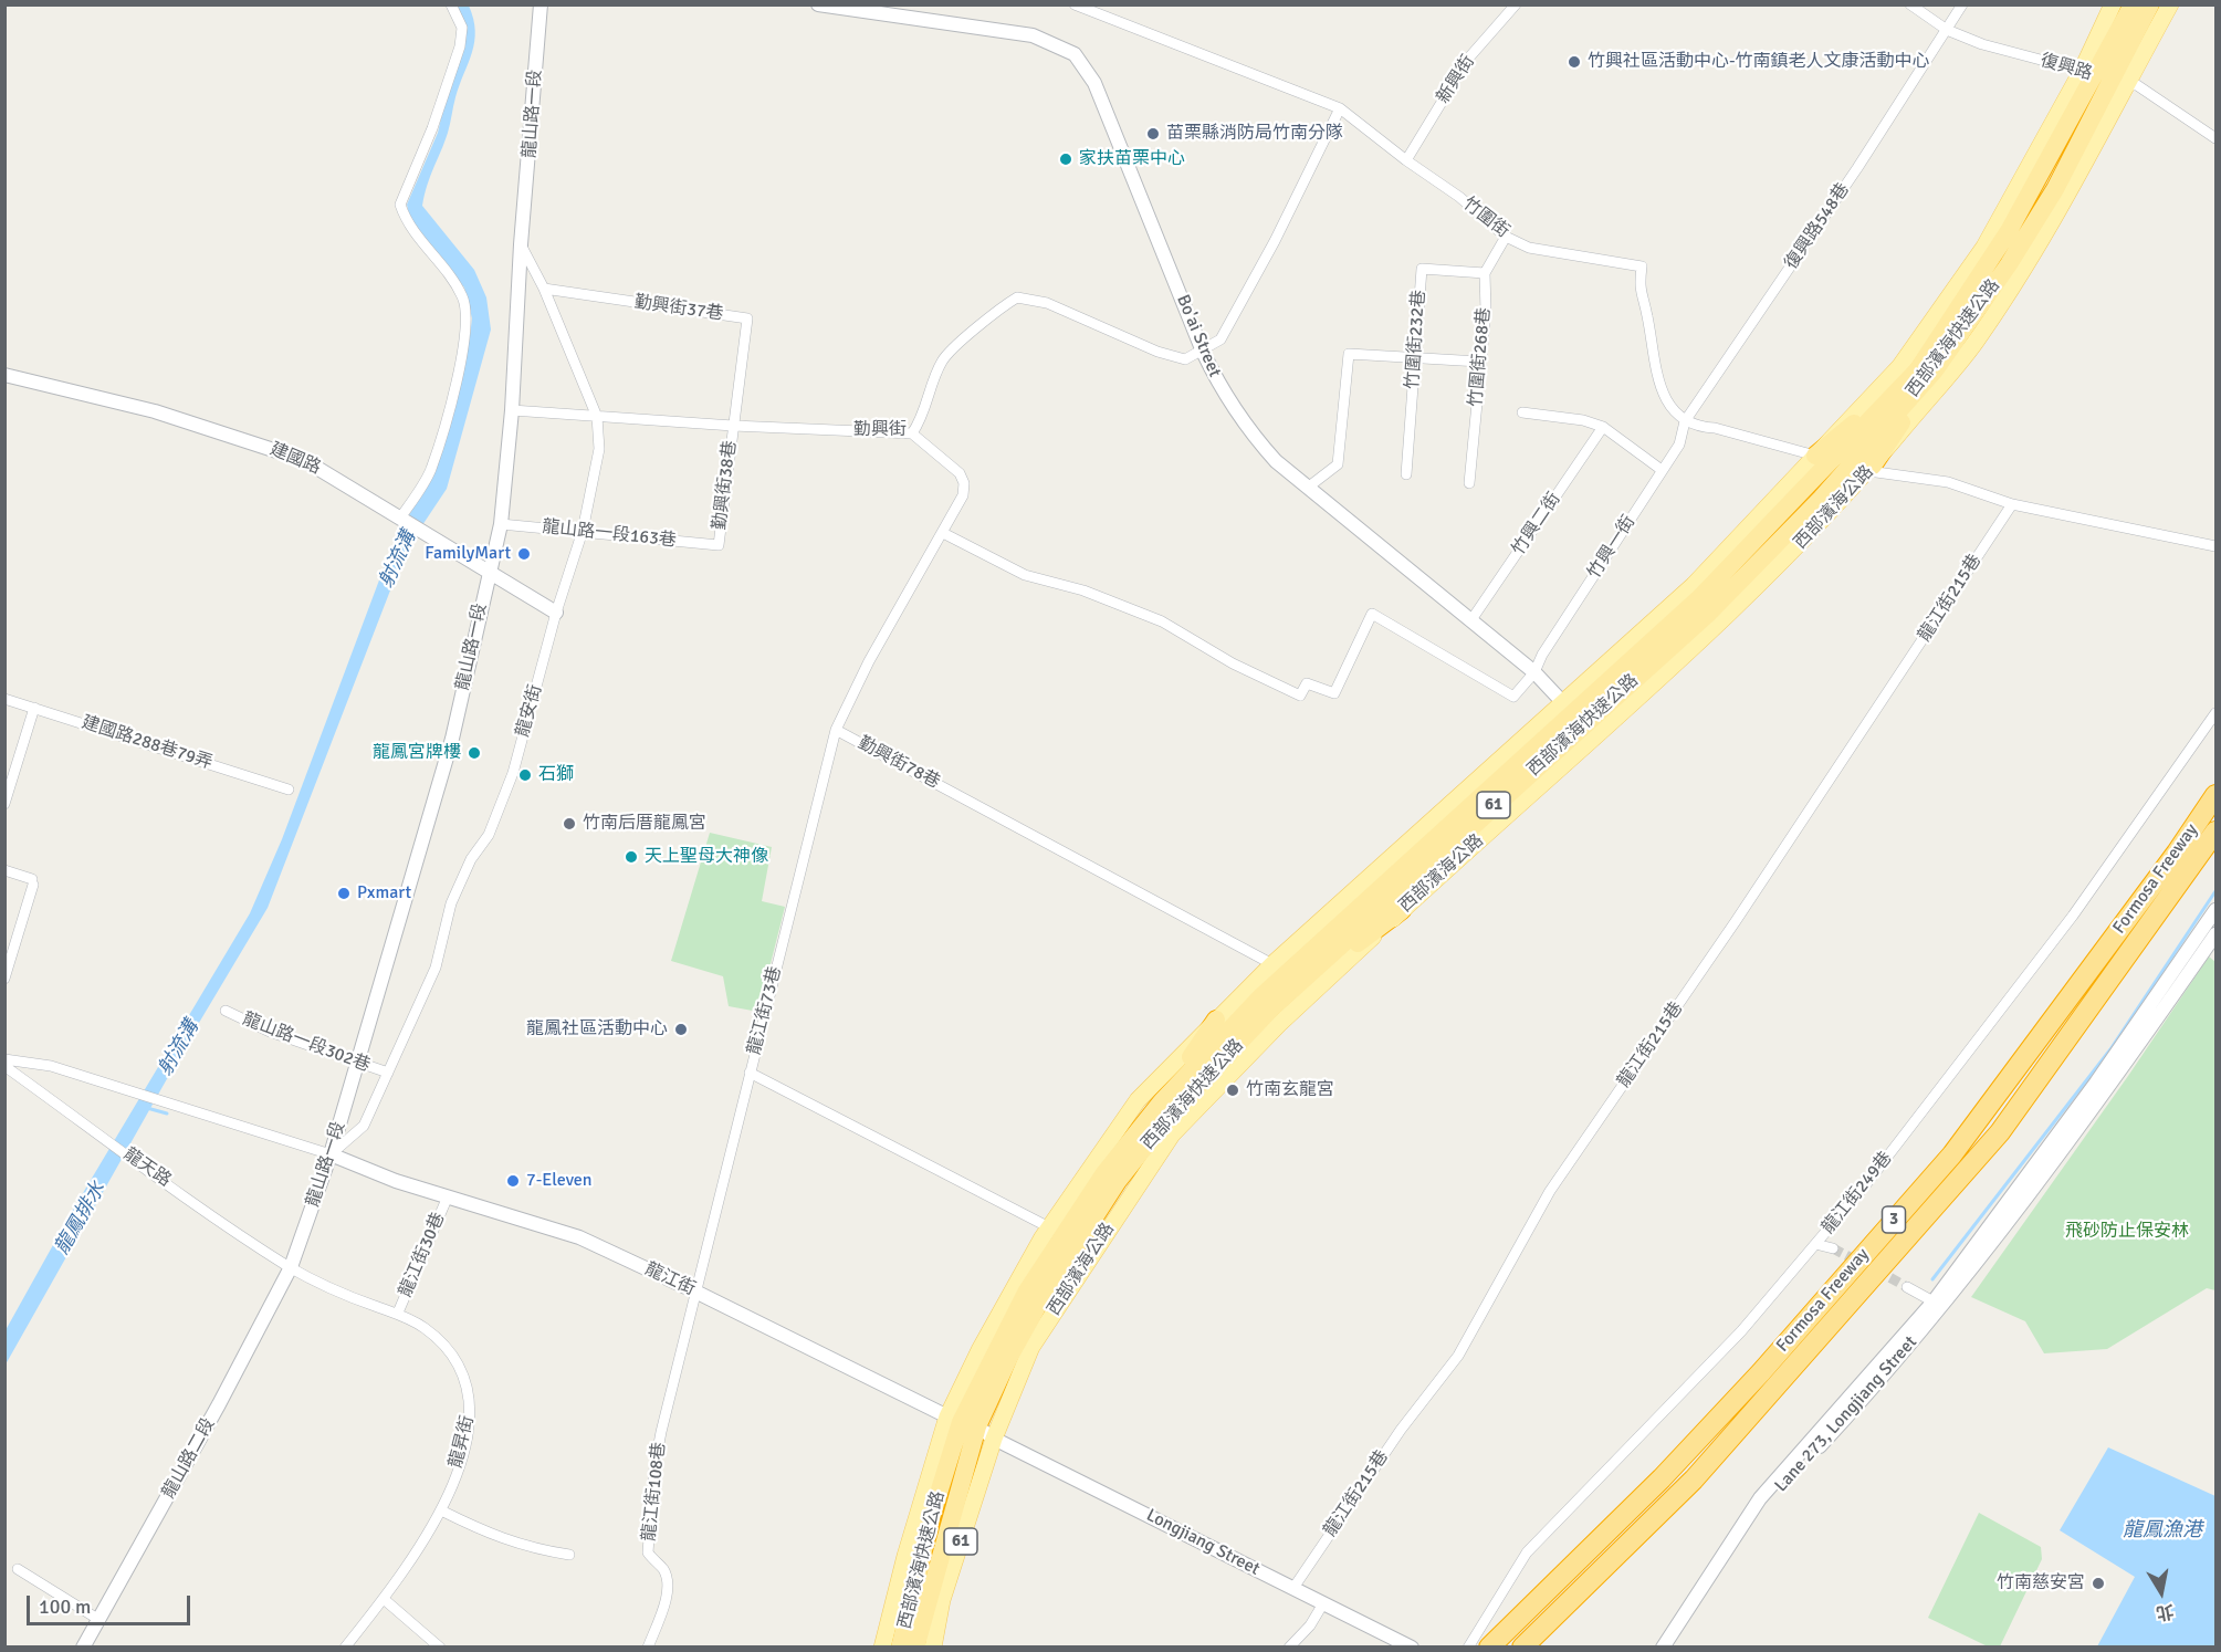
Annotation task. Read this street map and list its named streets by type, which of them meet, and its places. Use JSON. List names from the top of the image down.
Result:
{
  "streets": {
    "highway": [
      "西部濱海快速公路",
      "61",
      "Formosa Freeway",
      "3"
    ],
    "main road": ["西部濱海公路"],
    "street": [
      "復興路",
      "新興街",
      "龍山路一段",
      "竹圍街",
      "復興路548巷",
      "勤興街37巷",
      "Bo'ai Street",
      "竹圍街232巷",
      "竹圍街268巷",
      "勤興街",
      "建國路",
      "勤興街38巷",
      "竹興二街",
      "龍山路一段163巷",
      "竹興一街",
      "龍江街215巷",
      "龍安街",
      "建國路288巷79弄",
      "勤興街78巷",
      "龍江街73巷",
      "龍山路一段302巷",
      "龍天路",
      "龍江街249巷",
      "龍江街30巷",
      "龍江街",
      "Lane 273, Longjiang Street",
      "龍昇街",
      "龍山路二段",
      "龍江街108巷",
      "Longjiang Street"
    ]
  },
  "crossings": [
    ["復興路", "復興路548巷"],
    ["復興路", "西部濱海快速公路"],
    ["復興路", "西部濱海公路"],
    ["新興街", "竹圍街"],
    ["龍山路一段", "勤興街"],
    ["龍山路一段", "建國路"],
    ["龍山路一段", "龍山路一段163巷"],
    ["龍山路一段", "龍安街"],
    ["龍山路一段", "龍山路一段302巷"],
    ["龍山路一段", "龍天路"],
    ["龍山路一段", "龍江街"],
    ["龍山路一段", "龍昇街"],
    ["龍山路一段", "龍山路二段"],
    ["竹圍街", "復興路548巷"],
    ["竹圍街", "竹興一街"],
    ["復興路548巷", "竹興一街"],
    ["勤興街37巷", "勤興街"],
    ["勤興街37巷", "勤興街38巷"],
    ["勤興街37巷", "龍安街"],
    ["Bo'ai Street", "西部濱海快速公路"],
    ["Bo'ai Street", "勤興街"],
    ["Bo'ai Street", "西部濱海公路"],
    ["Bo'ai Street", "竹興二街"],
    ["Bo'ai Street", "竹興一街"],
    ["西部濱海快速公路", "西部濱海公路"],
    ["西部濱海快速公路", "龍江街"],
    ["竹圍街232巷", "竹圍街268巷"],
    ["勤興街", "勤興街38巷"],
    ["勤興街", "龍安街"],
    ["勤興街", "勤興街78巷"],
    ["建國路", "龍安街"],
    ["勤興街38巷", "龍山路一段163巷"],
    ["西部濱海公路", "勤興街78巷"],
    ["西部濱海公路", "龍江街"],
    ["西部濱海公路", "Longjiang Street"],
    ["龍山路一段163巷", "龍安街"],
    ["竹興一街", "勤興街78巷"],
    ["龍江街215巷", "Longjiang Street"],
    ["龍安街", "龍山路一段302巷"],
    ["龍安街", "龍江街"],
    ["勤興街78巷", "龍江街73巷"],
    ["龍江街73巷", "龍江街"],
    ["龍江街73巷", "龍江街108巷"],
    ["龍天路", "龍昇街"],
    ["龍天路", "龍山路二段"],
    ["龍江街30巷", "龍江街"],
    ["龍江街30巷", "龍昇街"],
    ["龍江街", "龍江街108巷"],
    ["龍江街", "Longjiang Street"],
    ["龍昇街", "龍山路二段"]
  ],
  "water": ["射流溝", "龍鳳排水", "龍鳳漁港"],
  "parks": ["飛砂防止保安林"],
  "places": [
    "竹興社區活動中心-竹南鎮老人文康活動中心",
    "苗栗縣消防局竹南分隊",
    "家扶苗栗中心",
    "FamilyMart",
    "龍鳳宮牌樓",
    "石獅",
    "竹南后厝龍鳳宮",
    "天上聖母大神像",
    "Pxmart",
    "龍鳳社區活動中心",
    "竹南玄龍宮",
    "7-Eleven",
    "竹南慈安宮"
  ],
  "scale_bar": "100 m",
  "north": "bottom"
}
